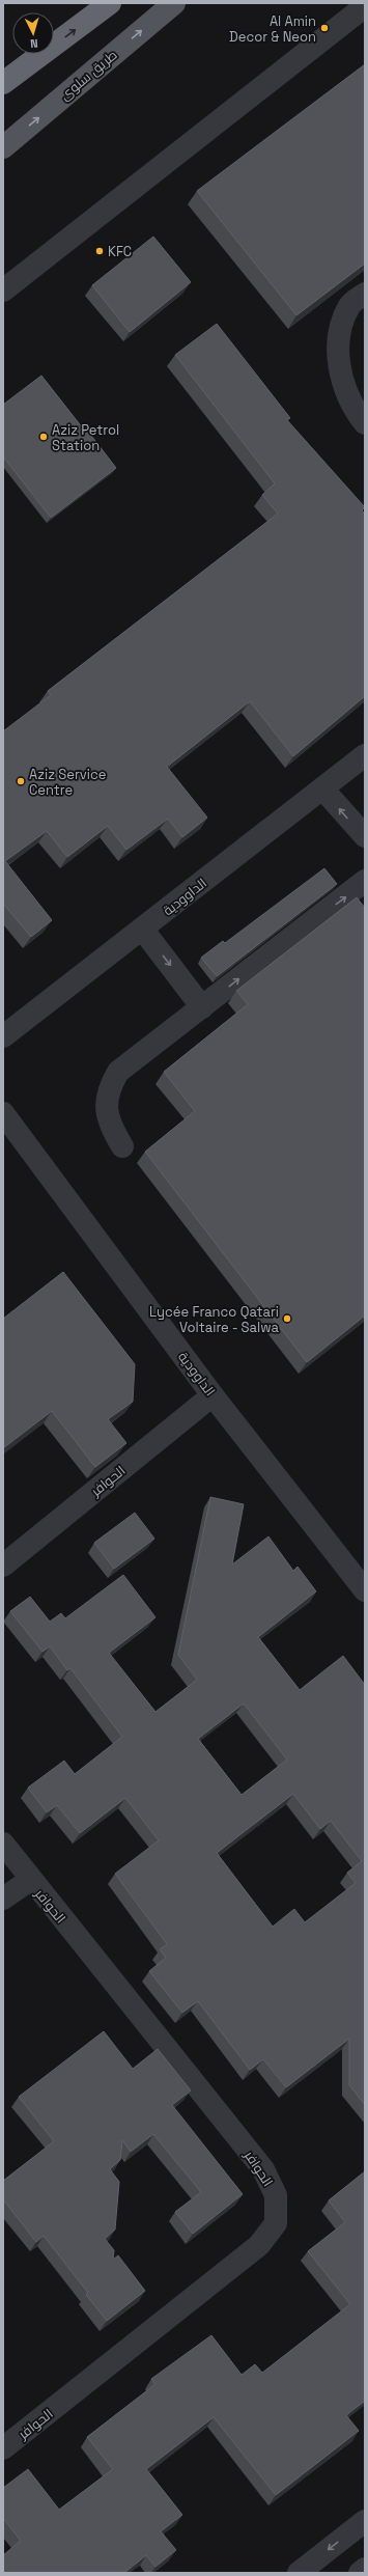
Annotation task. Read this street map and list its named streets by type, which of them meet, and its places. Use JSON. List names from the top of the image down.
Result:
{
  "streets": {
    "main road": ["طريق سلوى"],
    "street": ["الداوودية", "الحوافر"]
  },
  "crossings": [
    ["الداوودية", "الحوافر"]
  ],
  "one_way": ["طريق سلوى"],
  "places": [
    "Al Amin Decor & Neon",
    "KFC",
    "Aziz Petrol Station",
    "Aziz Service Centre",
    "Lycée Franco Qatari Voltaire - Salwa"
  ],
  "north": "bottom"
}
